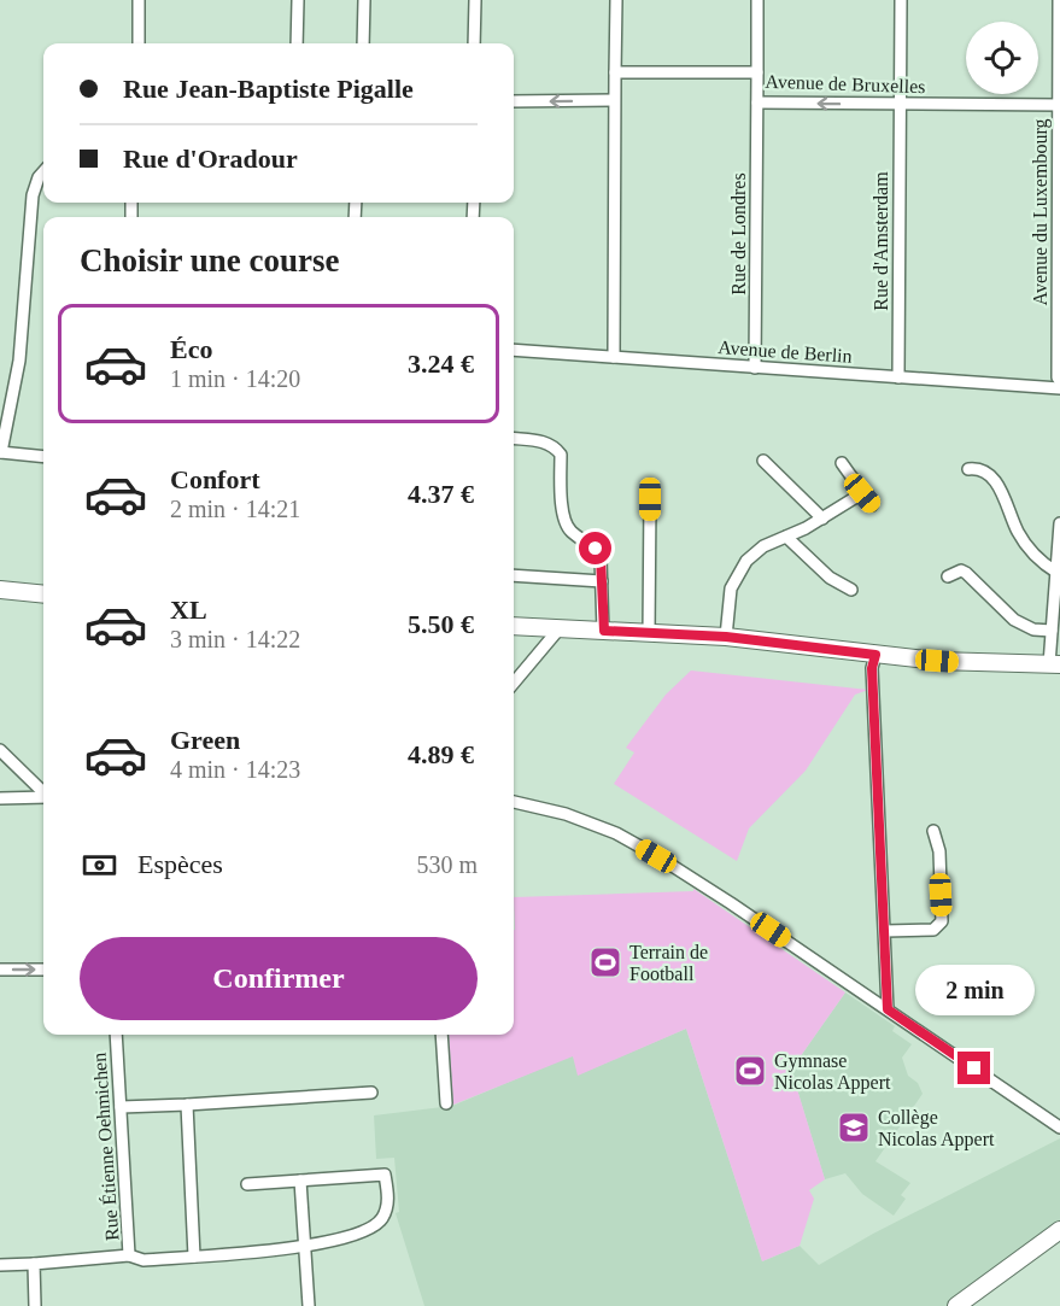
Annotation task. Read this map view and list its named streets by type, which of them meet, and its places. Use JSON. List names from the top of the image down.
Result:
{
  "streets": {
    "street": [
      "Avenue de Bruxelles",
      "Avenue du Luxembourg",
      "Rue de Londres",
      "Rue d'Amsterdam",
      "Avenue de Berlin",
      "Rue Étienne Oehmichen"
    ]
  },
  "crossings": [
    ["Avenue de Bruxelles", "Avenue du Luxembourg"],
    ["Avenue de Bruxelles", "Rue de Londres"],
    ["Avenue de Bruxelles", "Rue d'Amsterdam"],
    ["Rue de Londres", "Avenue de Berlin"],
    ["Rue d'Amsterdam", "Avenue de Berlin"]
  ],
  "places": {
    "sports": ["Terrain de Football", "Gymnase Nicolas Appert"],
    "school or university": ["Collège Nicolas Appert"]
  },
  "page": {
    "banner": ["Rue Jean-Baptiste Pigalle", "Rue d'Oradour"],
    "heading": "Choisir une course",
    "list": [
      {
        "name": "Éco",
        "note": "1 min · 14:20",
        "value": "3.24 €"
      },
      {
        "name": "Confort",
        "note": "2 min · 14:21",
        "value": "4.37 €"
      },
      {
        "name": "XL",
        "note": "3 min · 14:22",
        "value": "5.50 €"
      },
      {
        "name": "Green",
        "note": "4 min · 14:23",
        "value": "4.89 €"
      }
    ],
    "pay": ["Espèces", "530 m"],
    "buttons": "Confirmer",
    "bubble": "2 min"
  }
}
